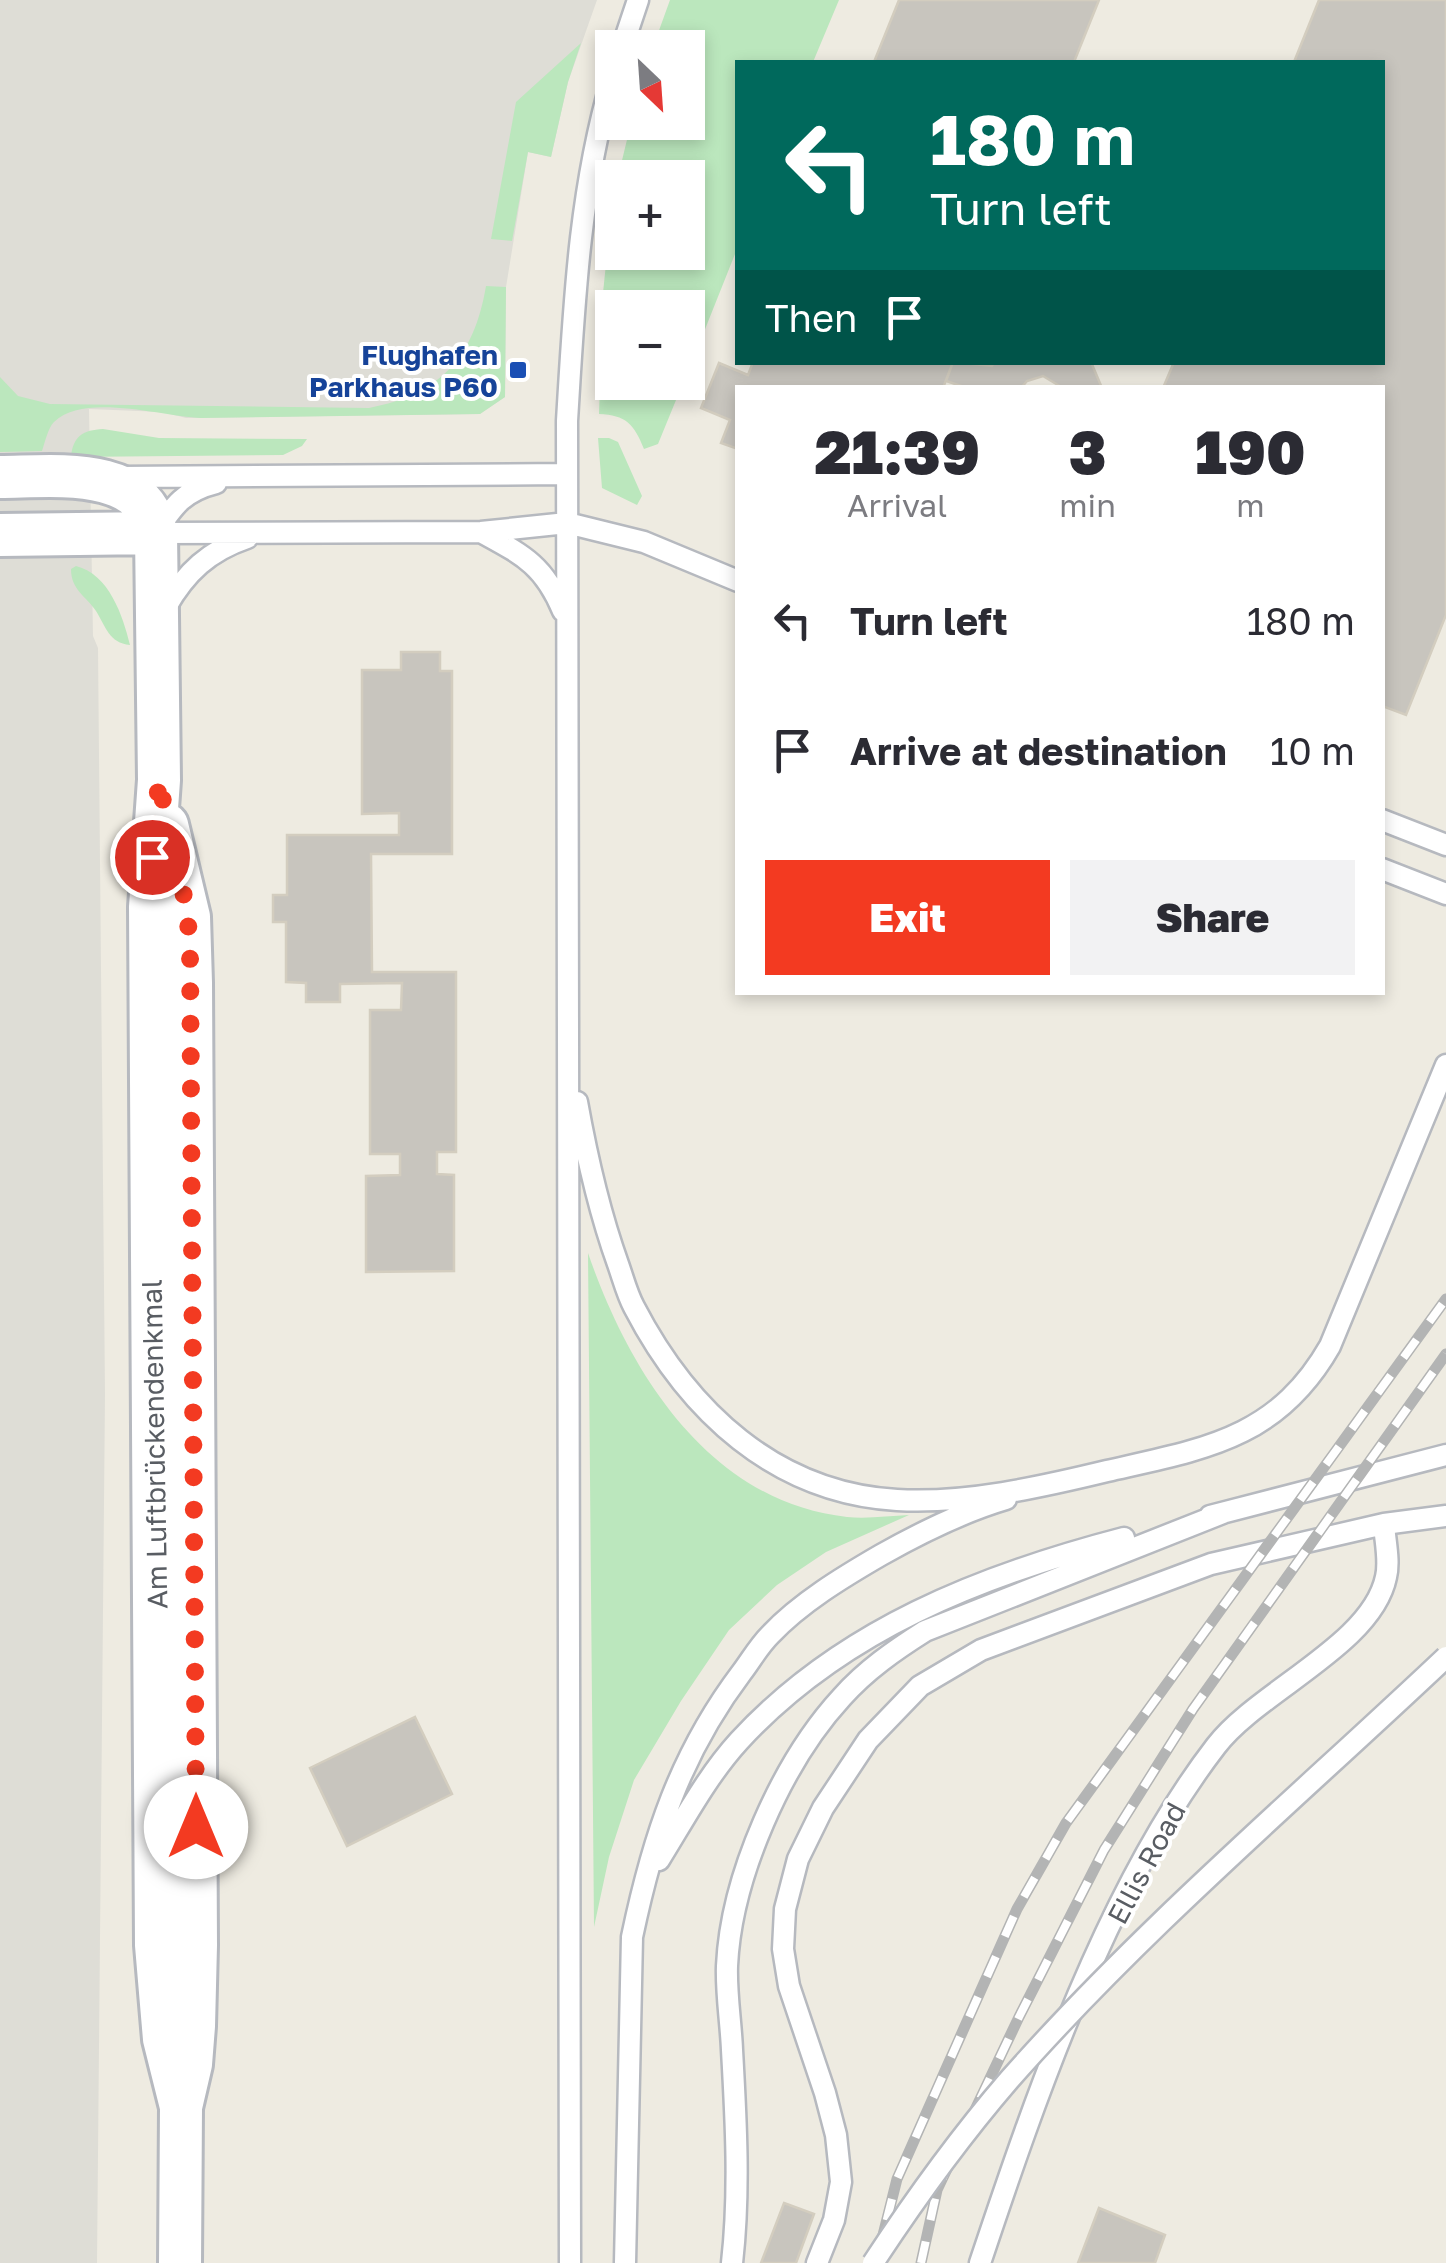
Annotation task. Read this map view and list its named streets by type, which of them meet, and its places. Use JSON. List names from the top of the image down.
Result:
{
  "streets": {
    "street": ["Am Luftbrückendenkmal"],
    "lane": ["Ellis Road"]
  },
  "places": {
    "transit": ["Flughafen Parkhaus P60"]
  },
  "north": "bottom right",
  "page": {
    "map_buttons": ["+", "−"],
    "turn": ["180 m", "Turn left"],
    "then": "Then",
    "eta": [
      "21:39",
      "Arrival",
      "3",
      "min",
      "190",
      "m"
    ],
    "list": [
      {
        "name": "Turn left",
        "value": "180 m"
      },
      {
        "name": "Arrive at destination",
        "value": "10 m"
      }
    ],
    "buttons": ["Exit", "Share"]
  }
}
